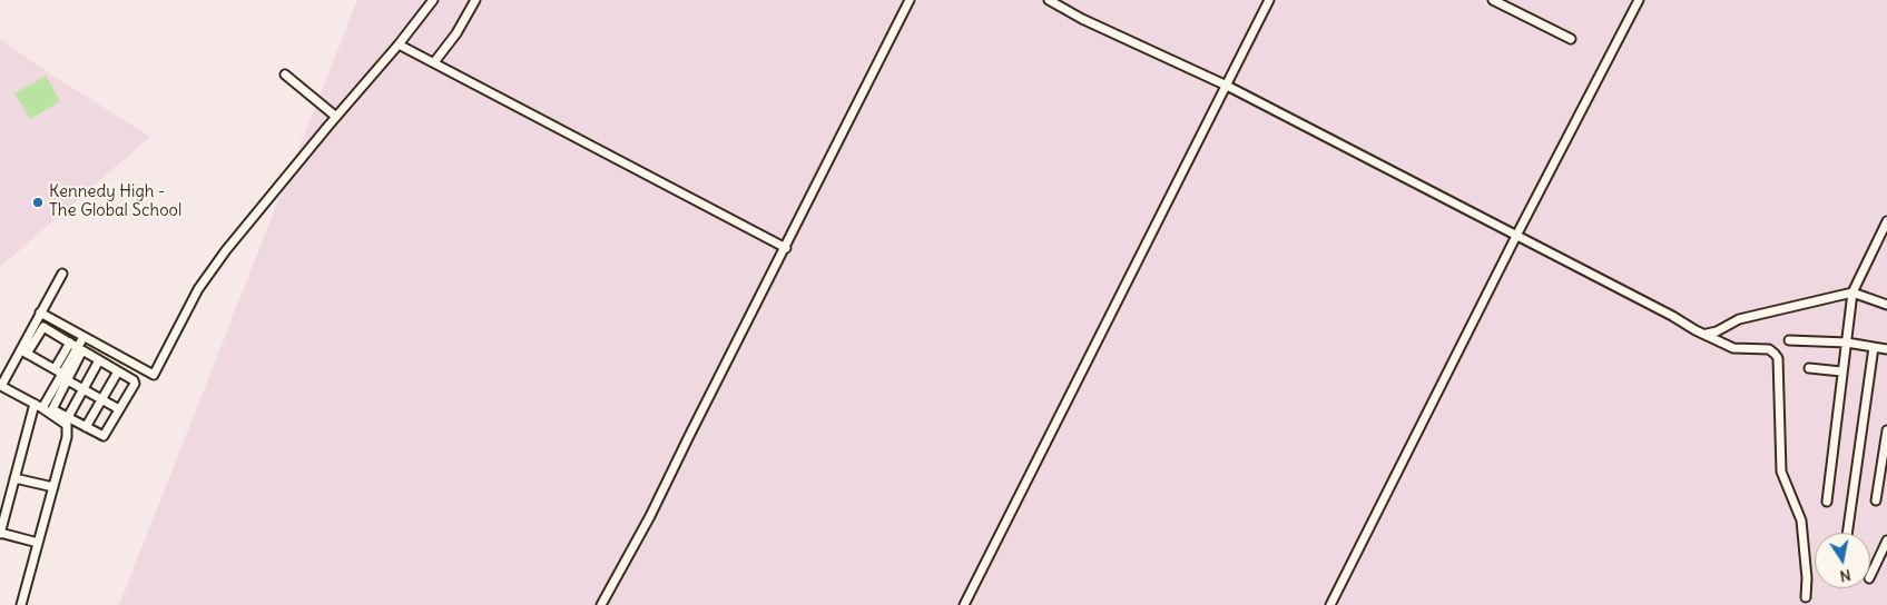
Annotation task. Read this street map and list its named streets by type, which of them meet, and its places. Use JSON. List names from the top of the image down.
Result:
{
  "places": ["Kennedy High - The Global School"],
  "north": "bottom"
}
